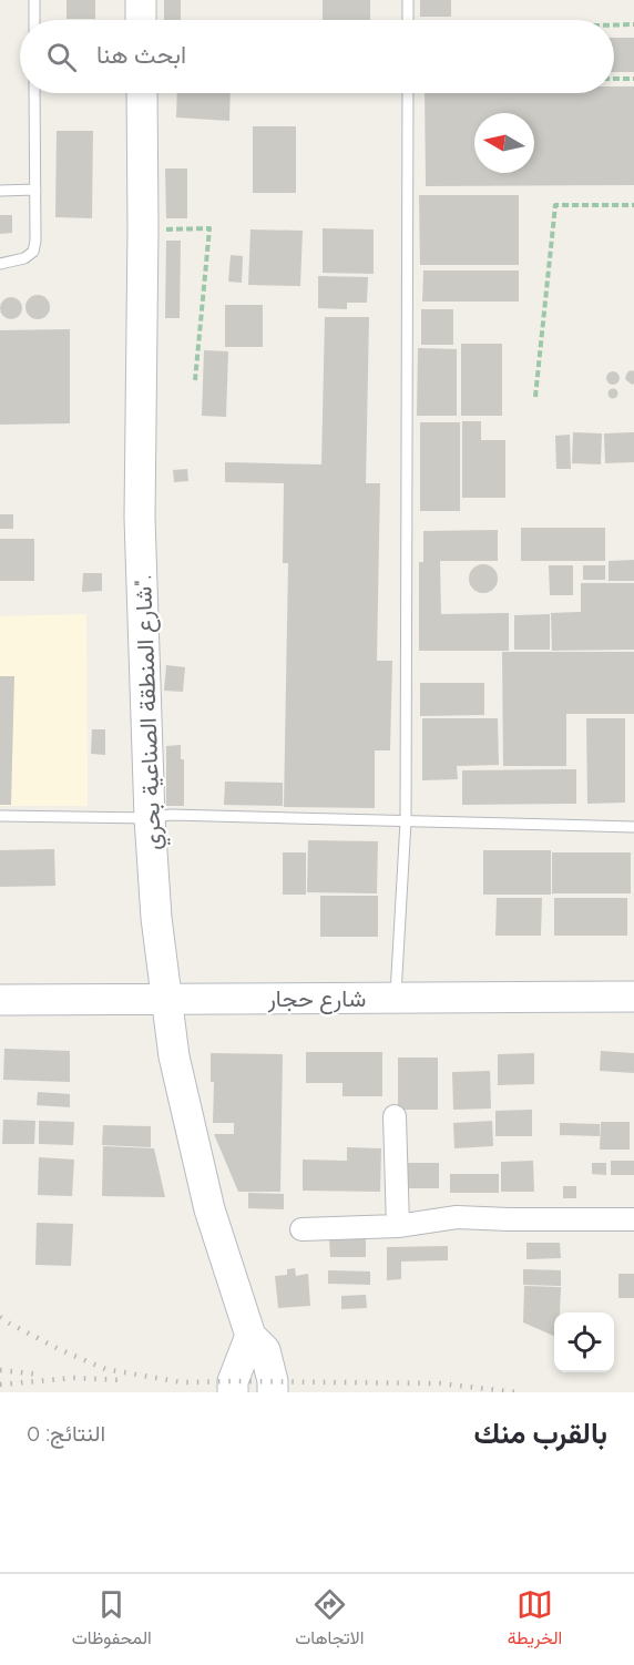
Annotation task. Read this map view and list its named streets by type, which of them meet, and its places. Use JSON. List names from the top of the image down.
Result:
{
  "streets": {
    "street": ["شارع المنطقة الصناعية بحري\".", "شارع حجار"]
  },
  "crossings": [
    ["شارع المنطقة الصناعية بحري\".", "شارع حجار"]
  ],
  "north": "left",
  "page": {
    "search": "ابحث هنا",
    "heading": ["بالقرب منك", "النتائج: 0"],
    "nav": ["الخريطة", "الاتجاهات", "المحفوظات"]
  }
}
